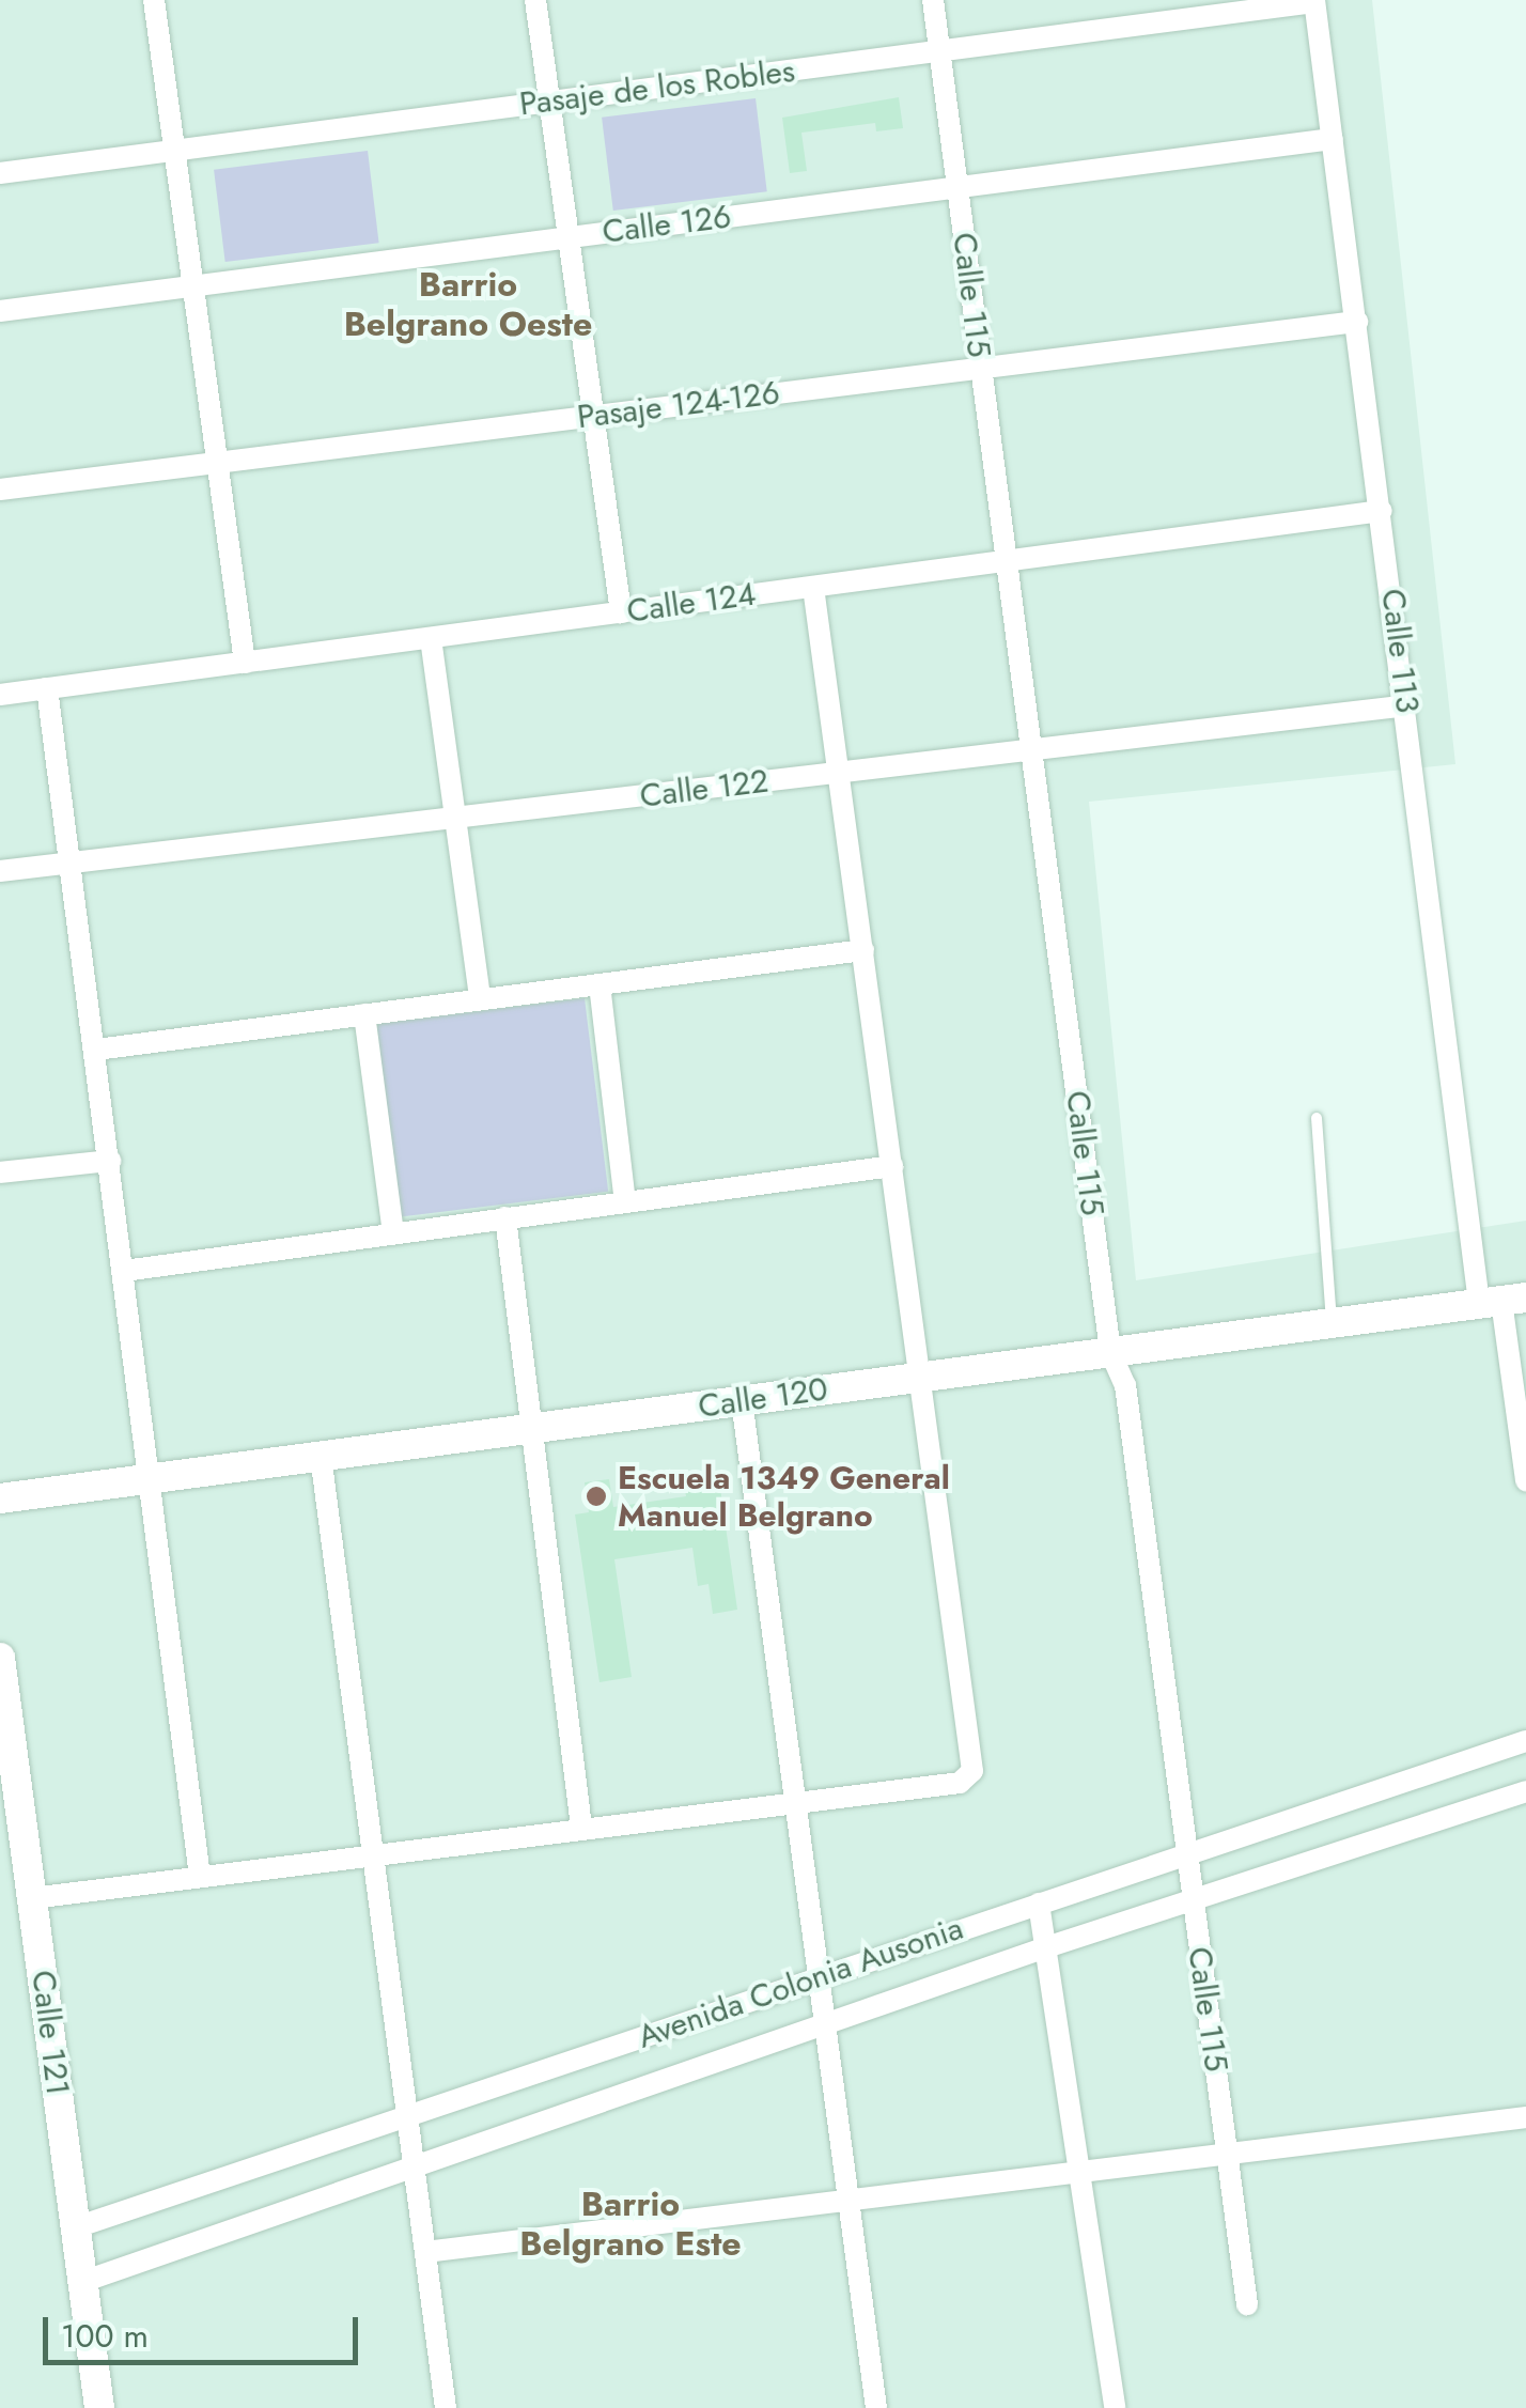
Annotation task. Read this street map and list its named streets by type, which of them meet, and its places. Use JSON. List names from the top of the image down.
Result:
{
  "streets": {
    "street": [
      "Pasaje de los Robles",
      "Calle 126",
      "Calle 115",
      "Pasaje 124-126",
      "Calle 124",
      "Calle 113",
      "Calle 122",
      "Calle 120",
      "Avenida Colonia Ausonia",
      "Calle 121"
    ]
  },
  "crossings": [
    ["Pasaje de los Robles", "Calle 115"],
    ["Pasaje de los Robles", "Calle 113"],
    ["Calle 126", "Calle 115"],
    ["Calle 126", "Calle 113"],
    ["Calle 115", "Pasaje 124-126"],
    ["Calle 115", "Calle 124"],
    ["Calle 115", "Calle 122"],
    ["Calle 115", "Calle 120"],
    ["Calle 115", "Avenida Colonia Ausonia"],
    ["Pasaje 124-126", "Calle 113"],
    ["Calle 124", "Calle 113"],
    ["Calle 113", "Calle 122"],
    ["Calle 113", "Calle 120"],
    ["Avenida Colonia Ausonia", "Calle 121"]
  ],
  "districts": ["Barrio Belgrano Oeste", "Barrio Belgrano Este"],
  "places": ["Escuela 1349 General Manuel Belgrano"],
  "scale_bar": "100 m"
}
